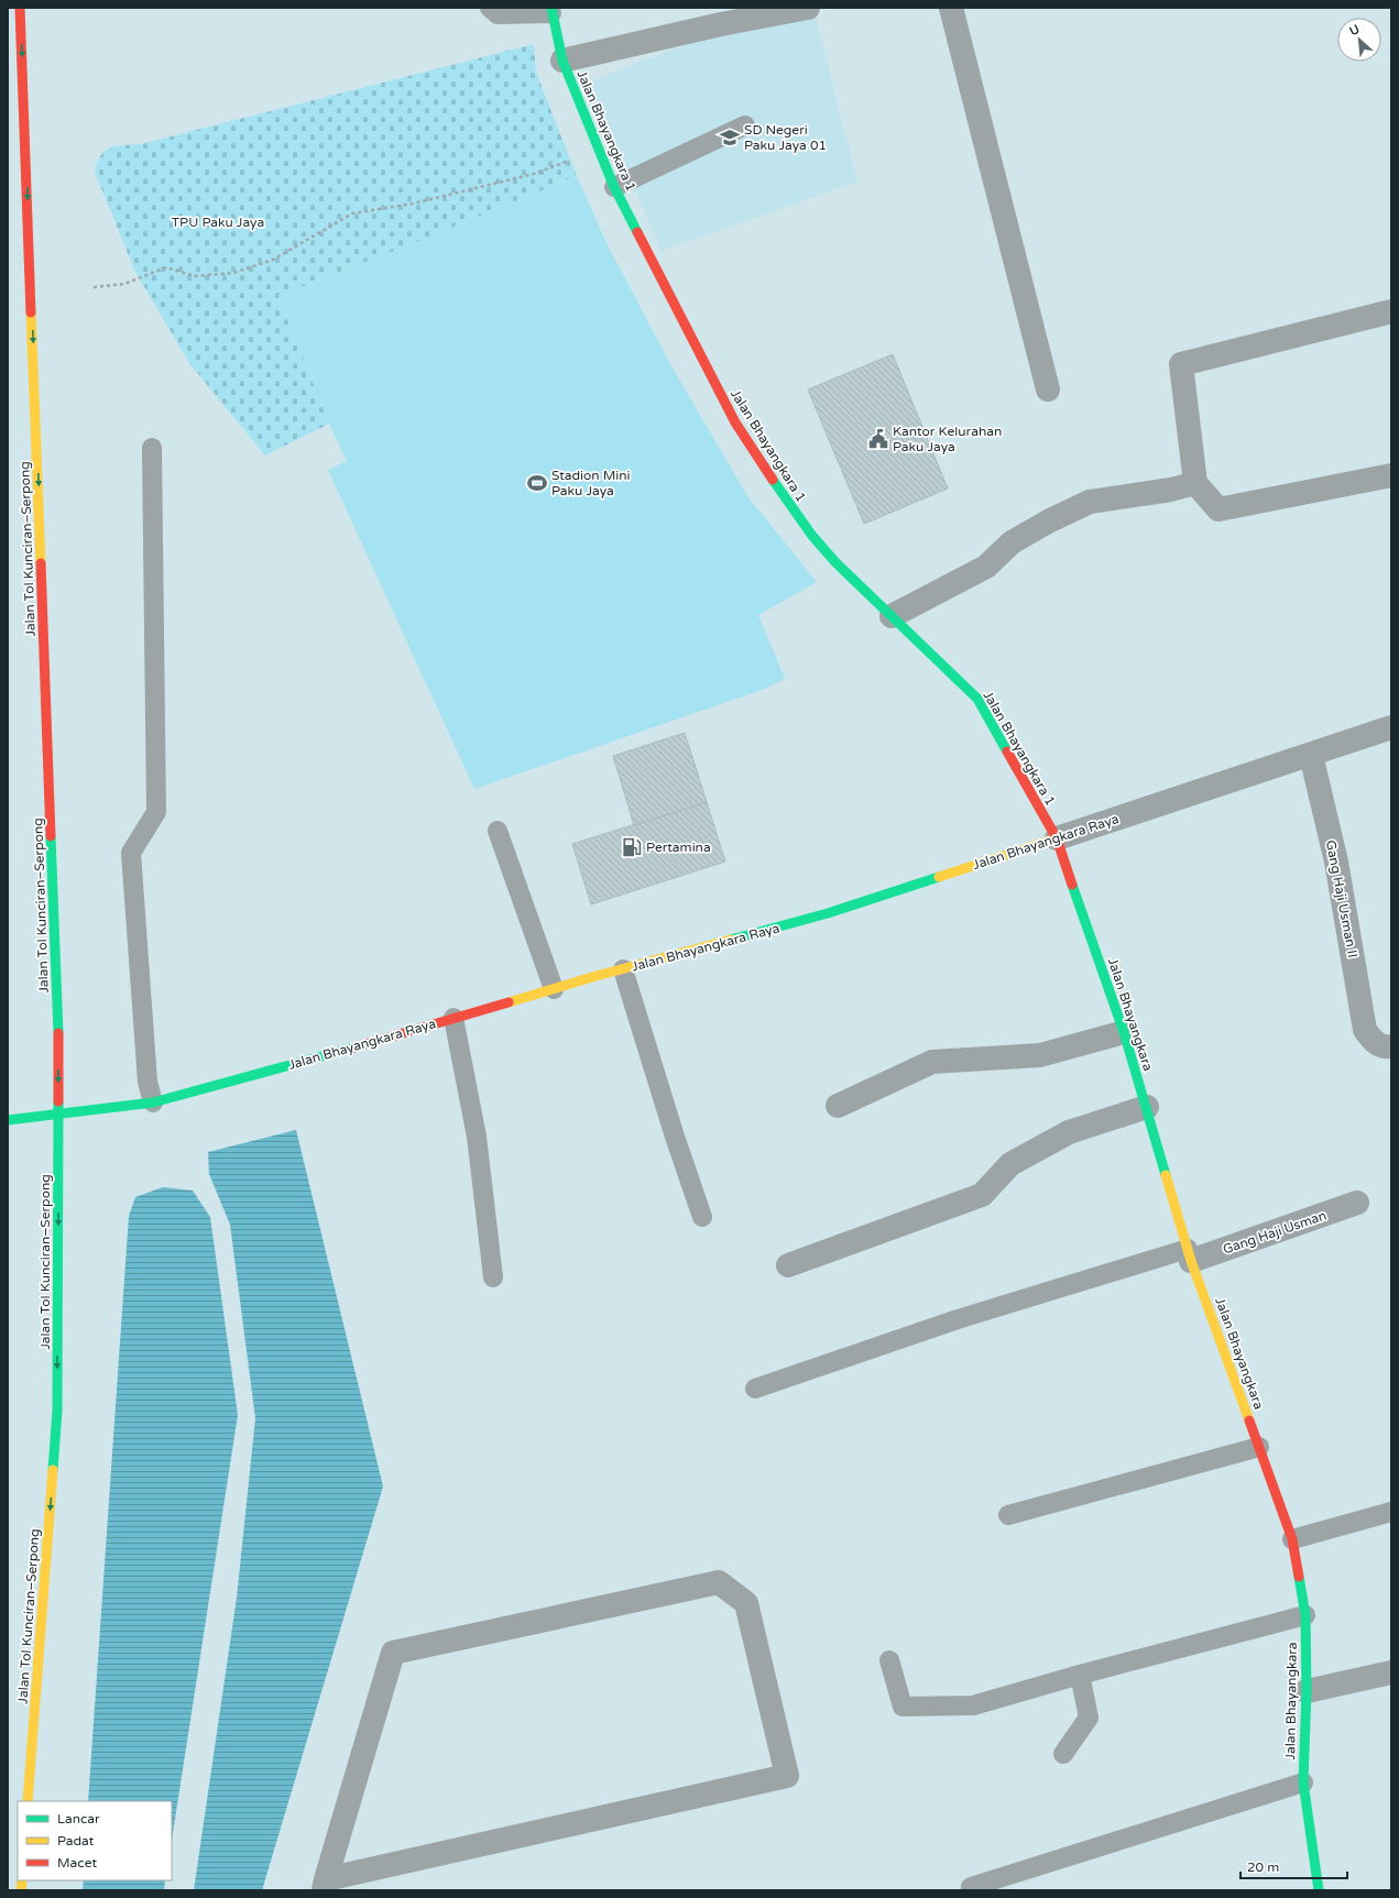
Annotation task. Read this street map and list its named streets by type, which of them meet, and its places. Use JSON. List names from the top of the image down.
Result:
{
  "streets": {
    "main road": [
      "Jalan Bhayangkara 1",
      "Jalan Tol Kunciran–Serpong",
      "Jalan Bhayangkara Raya",
      "Jalan Bhayangkara"
    ],
    "street": ["Gang Haji Usman II", "Gang Haji Usman"]
  },
  "crossings": [
    ["Jalan Bhayangkara 1", "Jalan Bhayangkara Raya"],
    ["Jalan Bhayangkara 1", "Jalan Bhayangkara"],
    ["Jalan Bhayangkara Raya", "Gang Haji Usman II"],
    ["Jalan Bhayangkara Raya", "Jalan Bhayangkara"],
    ["Jalan Bhayangkara", "Gang Haji Usman"]
  ],
  "one_way": ["Jalan Tol Kunciran–Serpong"],
  "parks": ["TPU Paku Jaya"],
  "places": {
    "school or university": ["SD Negeri Paku Jaya 01"],
    "public building": ["Kantor Kelurahan Paku Jaya"],
    "sports": ["Stadion Mini Paku Jaya"],
    "fuel station": ["Pertamina"]
  },
  "legend": ["Lancar", "Padat", "Macet"],
  "scale_bar": "20 m",
  "north": "top left"
}
